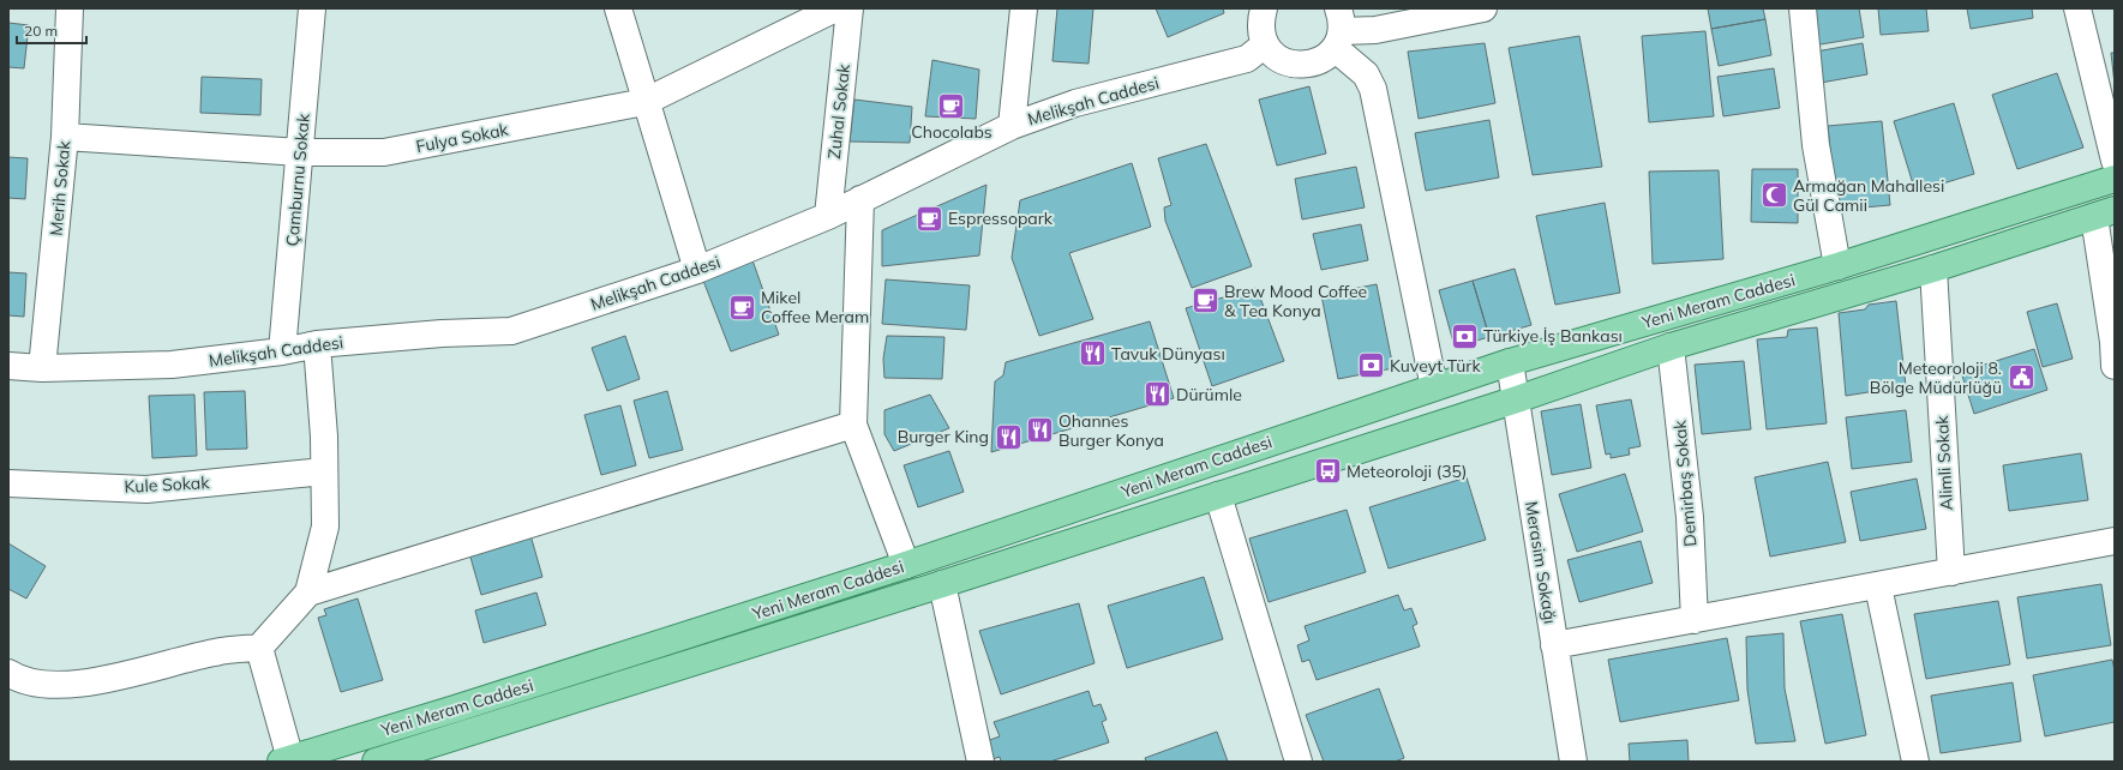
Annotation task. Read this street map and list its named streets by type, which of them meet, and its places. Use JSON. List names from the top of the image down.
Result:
{
  "streets": {
    "main road": ["Yeni Meram Caddesi"],
    "street": [
      "Melikşah Caddesi",
      "Zuhal Sokak",
      "Fulya Sokak",
      "Çamburnu Sokak",
      "Merih Sokak",
      "Alimli Sokak",
      "Demirbaş Sokak",
      "Kule Sokak",
      "Merasim Sokağı"
    ]
  },
  "crossings": [
    ["Melikşah Caddesi", "Zuhal Sokak"],
    ["Melikşah Caddesi", "Çamburnu Sokak"],
    ["Melikşah Caddesi", "Merih Sokak"],
    ["Fulya Sokak", "Çamburnu Sokak"],
    ["Fulya Sokak", "Merih Sokak"],
    ["Yeni Meram Caddesi", "Alimli Sokak"],
    ["Yeni Meram Caddesi", "Demirbaş Sokak"],
    ["Yeni Meram Caddesi", "Merasim Sokağı"]
  ],
  "places": {
    "cafe": [
      "Chocolabs",
      "Espressopark",
      "Brew Mood Coffee & Tea Konya",
      "Mikel Coffee Meram"
    ],
    "mosque": ["Armağan Mahallesi Gül Camii"],
    "bank": ["Türkiye İş Bankası", "Kuveyt Türk"],
    "restaurant": [
      "Tavuk Dünyası",
      "Dürümle",
      "Ohannes Burger Konya",
      "Burger King"
    ],
    "public building": ["Meteoroloji 8. Bölge Müdürlüğü"],
    "bus stop": ["Meteoroloji (35)"]
  },
  "scale_bar": "20 m"
}
